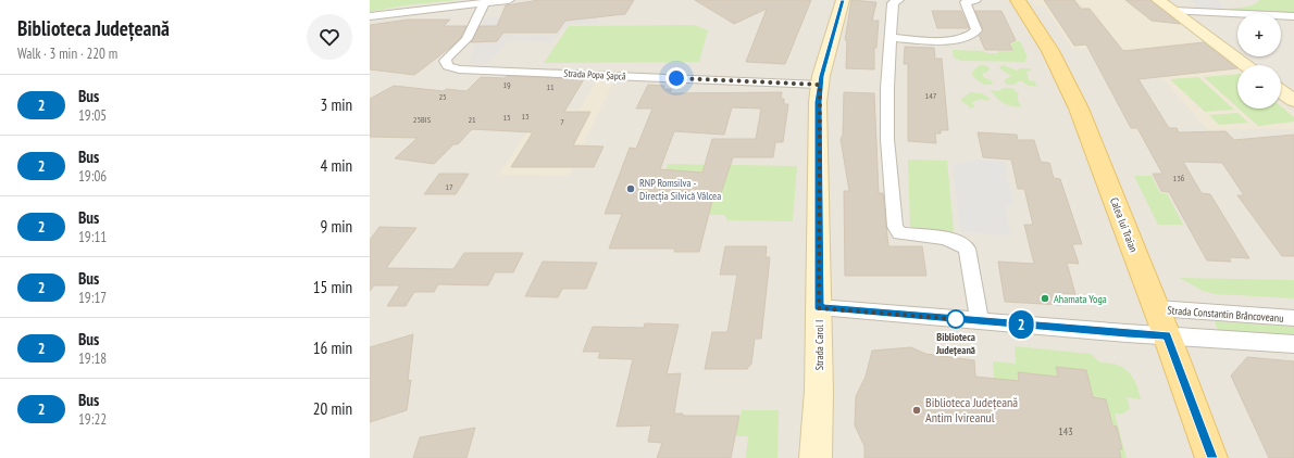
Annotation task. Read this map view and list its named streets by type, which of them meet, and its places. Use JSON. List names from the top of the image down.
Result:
{
  "streets": {
    "main road": ["Calea lui Traian"],
    "street": ["Strada Popa Șapcă", "Strada Constantin Brâncoveanu", "Strada Carol I"]
  },
  "crossings": [
    ["Strada Popa Șapcă", "Strada Carol I"],
    ["Calea lui Traian", "Strada Constantin Brâncoveanu"]
  ],
  "places": [
    "RNP Romsilva - Direcția Silvică Vâlcea",
    "Ahamata Yoga",
    "Biblioteca Județeană",
    "Biblioteca Județeană Antim Ivireanul"
  ],
  "lines": ["bus line 2"],
  "house_numbers": [
    "19",
    "11",
    "147",
    "25",
    "13",
    "15",
    "25BIS",
    "21",
    "7",
    "136",
    "17",
    "143"
  ],
  "page": {
    "heading": ["Biblioteca Județeană", "Walk · 3 min · 220 m"],
    "on_map": "2",
    "map_buttons": ["+", "−"],
    "list": [
      {
        "mark": "2",
        "name": "Bus",
        "note": "19:05",
        "value": "3 min"
      },
      {
        "mark": "2",
        "name": "Bus",
        "note": "19:06",
        "value": "4 min"
      },
      {
        "mark": "2",
        "name": "Bus",
        "note": "19:11",
        "value": "9 min"
      },
      {
        "mark": "2",
        "name": "Bus",
        "note": "19:17",
        "value": "15 min"
      },
      {
        "mark": "2",
        "name": "Bus",
        "note": "19:18",
        "value": "16 min"
      },
      {
        "mark": "2",
        "name": "Bus",
        "note": "19:22",
        "value": "20 min"
      }
    ]
  }
}
